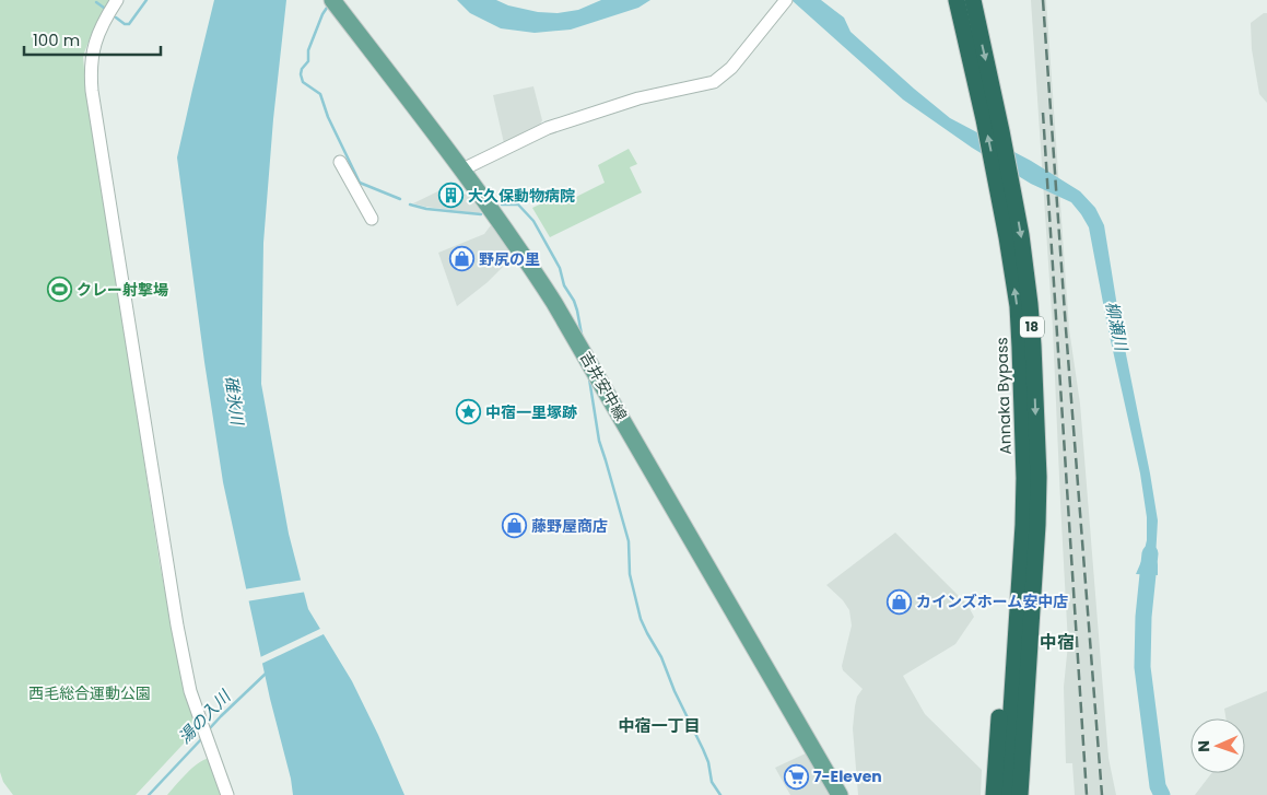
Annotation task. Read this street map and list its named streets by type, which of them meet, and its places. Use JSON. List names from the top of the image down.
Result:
{
  "streets": {
    "highway": ["18", "Annaka Bypass"],
    "main road": ["吉井安中線"]
  },
  "districts": ["中宿", "中宿一丁目"],
  "water": ["柳瀬川", "碓氷川", "湯の入川"],
  "parks": ["西毛総合運動公園"],
  "places": {
    "building": ["大久保動物病院"],
    "shop": ["野尻の里", "藤野屋商店", "カインズホーム安中店"],
    "sports": ["クレー射撃場"],
    "place": ["中宿一里塚跡"],
    "supermarket": ["7-Eleven"]
  },
  "scale_bar": "100 m",
  "north": "left"
}
